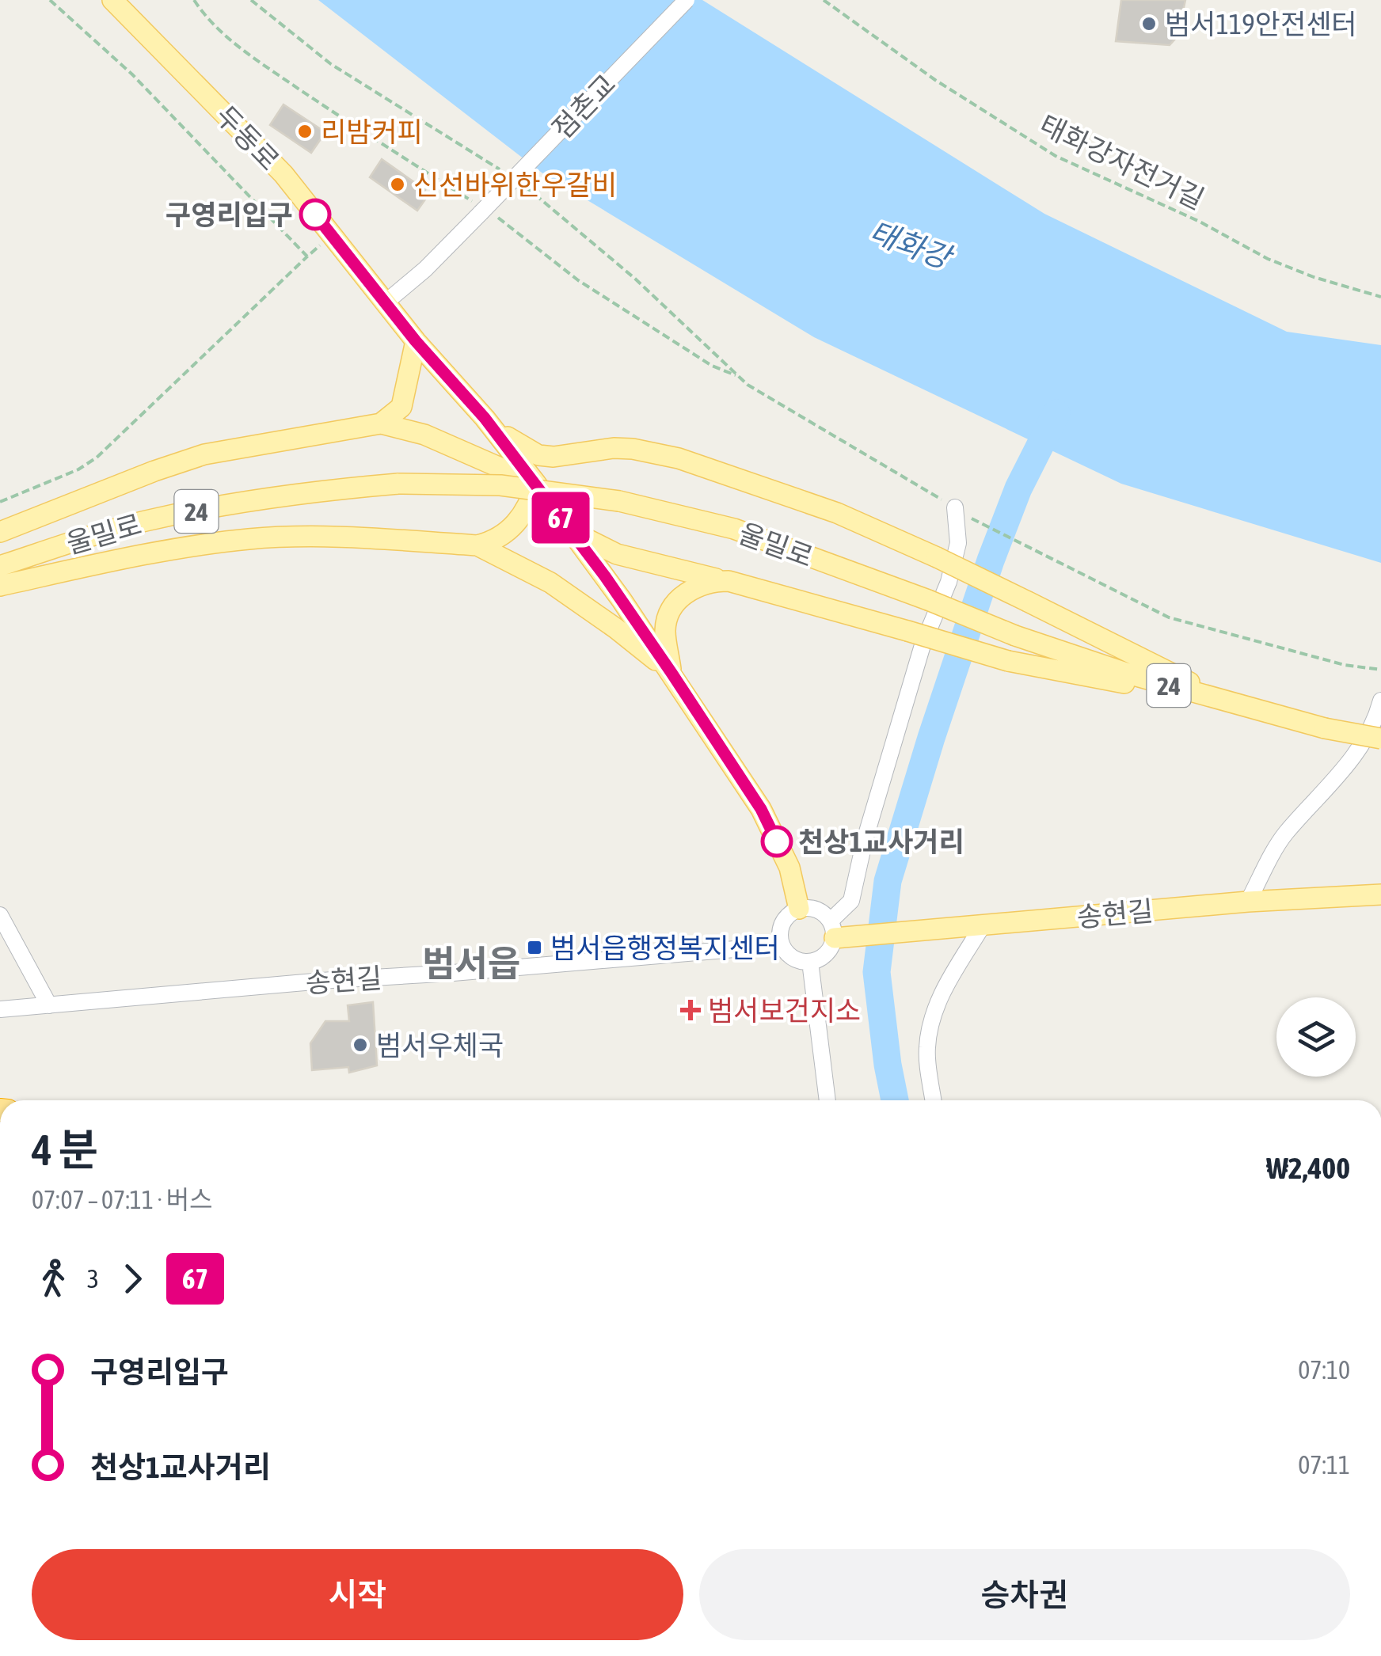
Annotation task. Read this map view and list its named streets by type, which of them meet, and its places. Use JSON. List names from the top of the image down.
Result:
{
  "streets": {
    "main road": [
      "두동로",
      "24",
      "울밀로",
      "송현길"
    ],
    "street": ["점촌교"],
    "path": ["태화강자전거길"]
  },
  "crossings": [
    ["점촌교", "두동로"],
    ["두동로", "송현길"],
    ["24", "울밀로"]
  ],
  "districts": ["범서읍"],
  "water": ["태화강"],
  "places": {
    "other": [
      "범서119안전센터",
      "리밤커피",
      "신선바위한우갈비",
      "구영리입구",
      "천상1교사거리",
      "범서우체국"
    ],
    "transit": ["범서읍행정복지센터"],
    "health": ["범서보건지소"]
  },
  "lines": ["bus line 67"],
  "page": {
    "on_map": "67",
    "heading": ["4 분", "07:07 – 07:11 · 버스", "₩2,400"],
    "legs": ["3", "67"],
    "list": [
      {
        "name": "구영리입구",
        "value": "07:10"
      },
      {
        "name": "천상1교사거리",
        "value": "07:11"
      }
    ],
    "buttons": ["시작", "승차권"]
  }
}
